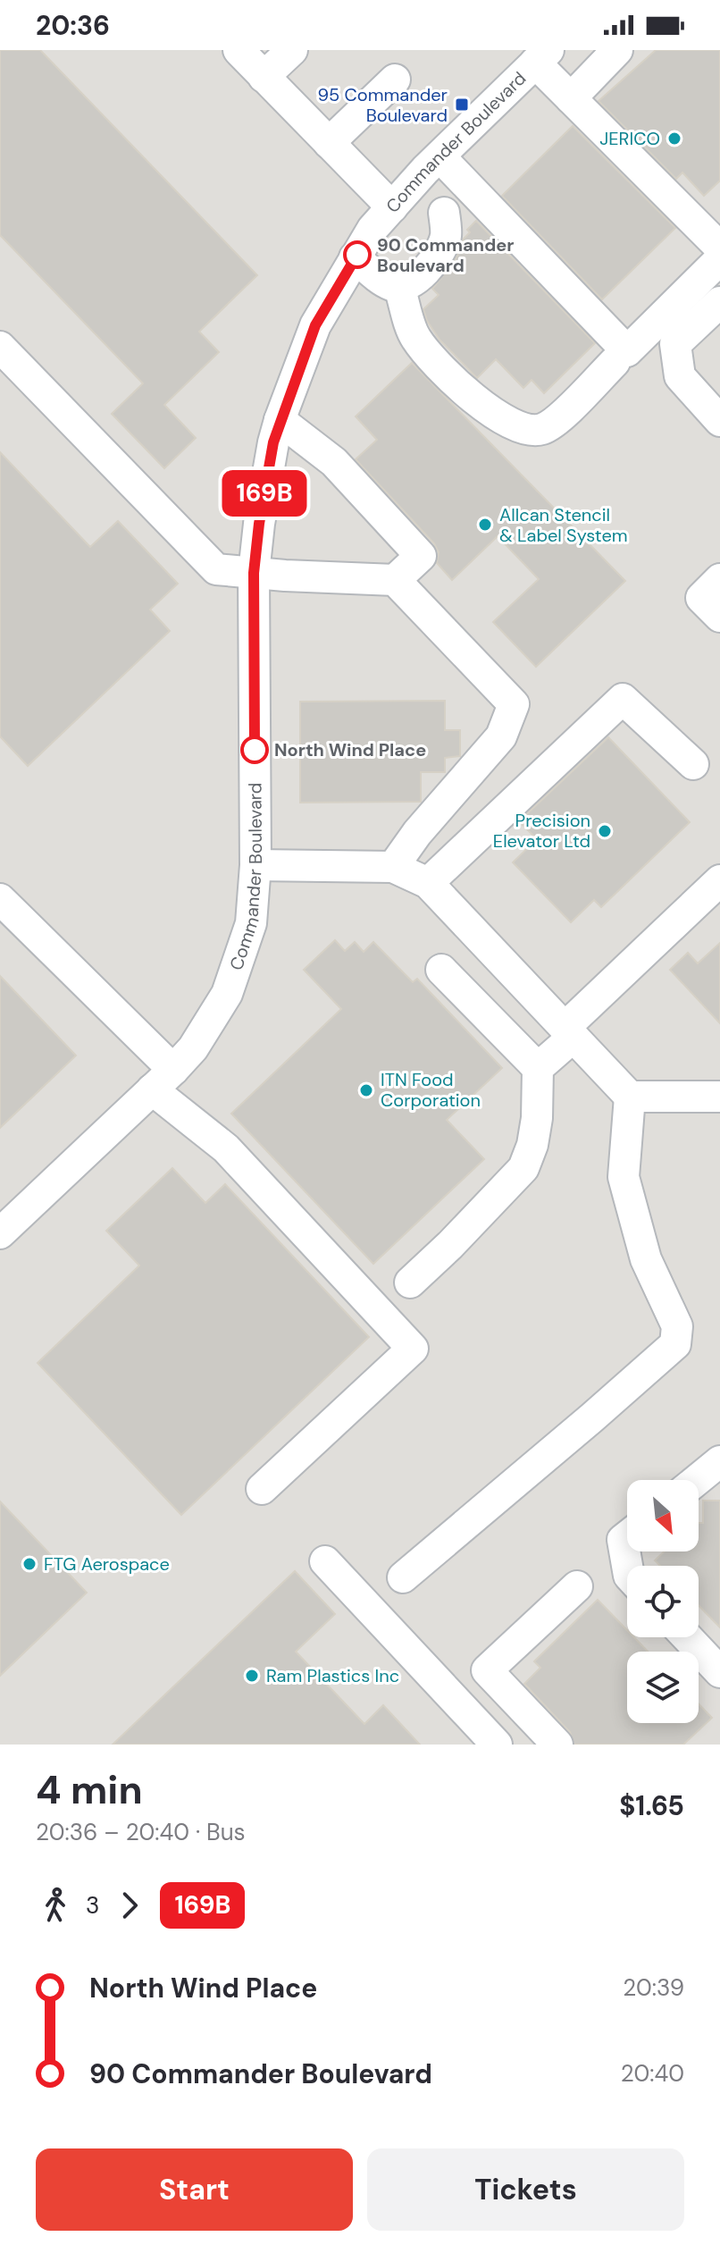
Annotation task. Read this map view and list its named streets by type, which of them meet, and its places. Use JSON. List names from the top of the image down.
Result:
{
  "streets": {
    "street": ["Commander Boulevard"]
  },
  "places": {
    "transit": ["95 Commander Boulevard"],
    "other": [
      "JERICO",
      "90 Commander Boulevard",
      "Allcan Stencil & Label System",
      "North Wind Place",
      "Precision Elevator Ltd",
      "ITN Food Corporation",
      "FTG Aerospace",
      "Ram Plastics Inc"
    ]
  },
  "lines": ["bus line 169B"],
  "north": "bottom right",
  "page": {
    "status": "20:36",
    "on_map": "169B",
    "heading": ["4 min", "20:36 – 20:40 · Bus", "$1.65"],
    "legs": ["3", "169B"],
    "list": [
      {
        "name": "North Wind Place",
        "value": "20:39"
      },
      {
        "name": "90 Commander Boulevard",
        "value": "20:40"
      }
    ],
    "buttons": ["Start", "Tickets"]
  }
}
